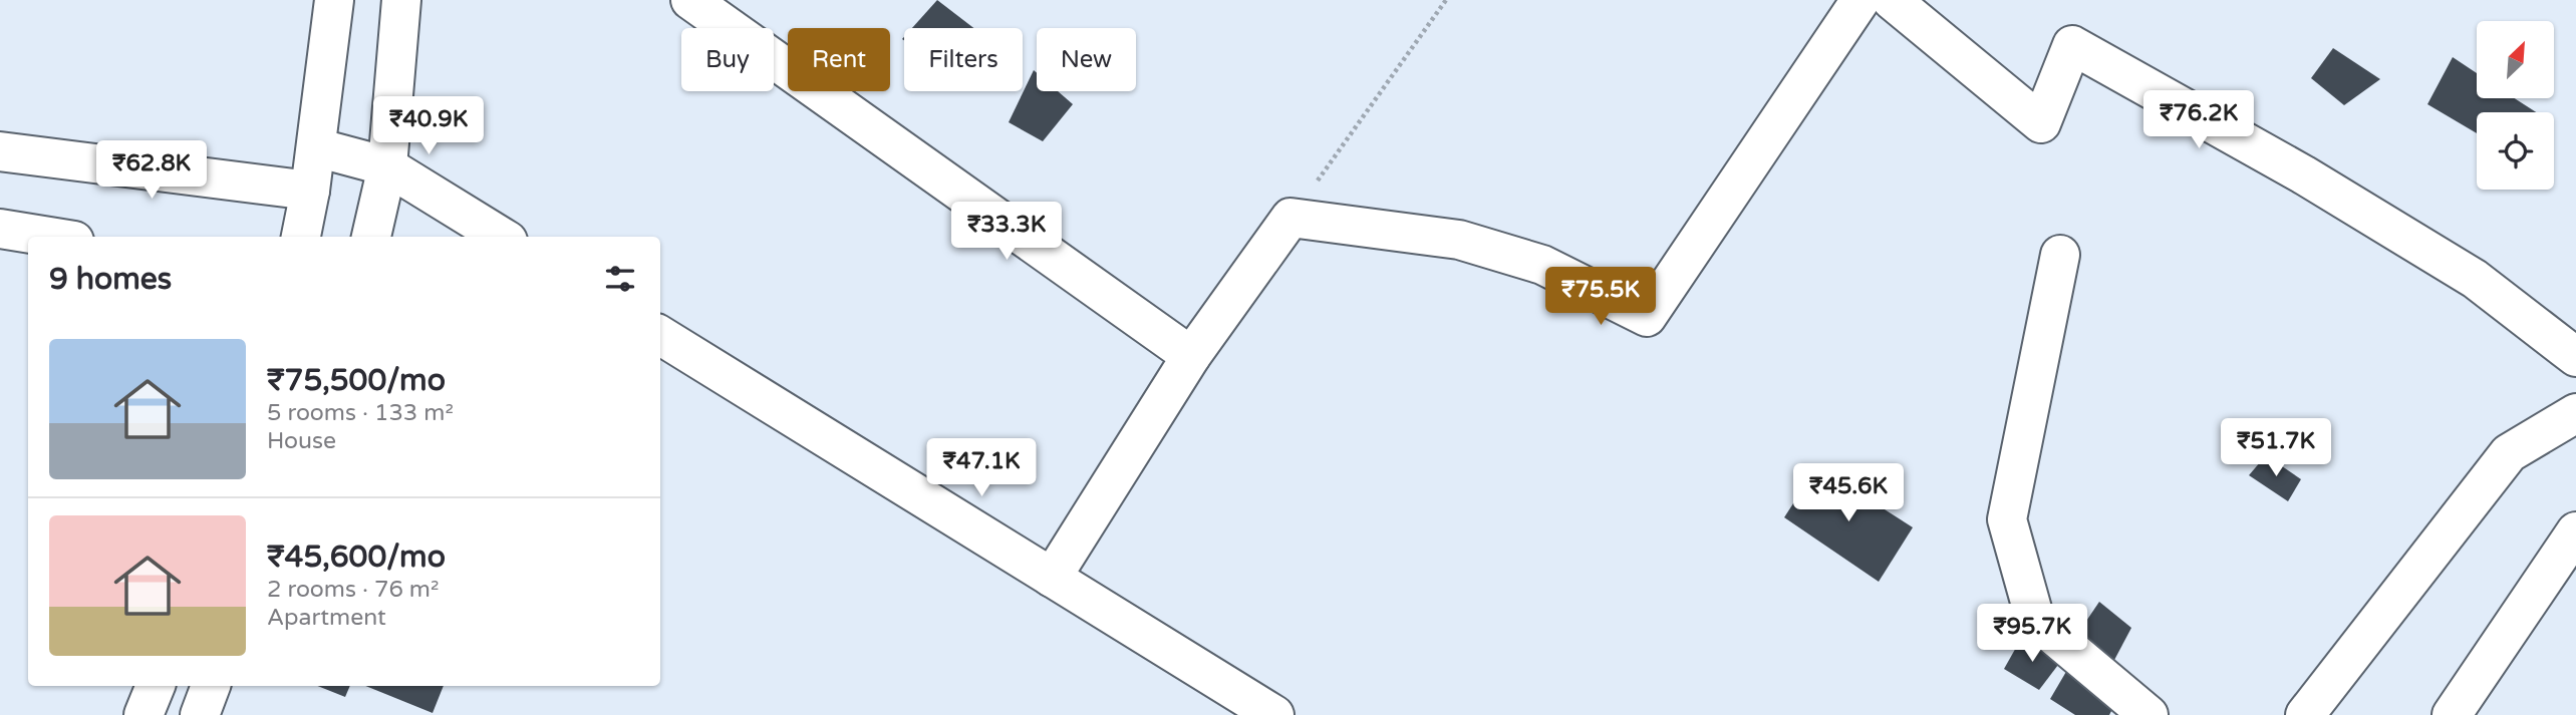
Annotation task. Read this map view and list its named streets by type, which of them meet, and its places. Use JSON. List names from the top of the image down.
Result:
{
  "north": "top right",
  "page": {
    "chip": [
      "Buy",
      "Rent",
      "Filters",
      "New"
    ],
    "price": [
      "₹76.2K",
      "₹40.9K",
      "₹62.8K",
      "₹33.3K",
      "₹75.5K",
      "₹51.7K",
      "₹47.1K",
      "₹45.6K",
      "₹95.7K"
    ],
    "heading": "9 homes",
    "list": [
      {
        "name": "₹75,500/mo",
        "note": "5 rooms · 133 m² · House"
      },
      {
        "name": "₹45,600/mo",
        "note": "2 rooms · 76 m² · Apartment"
      }
    ]
  }
}
